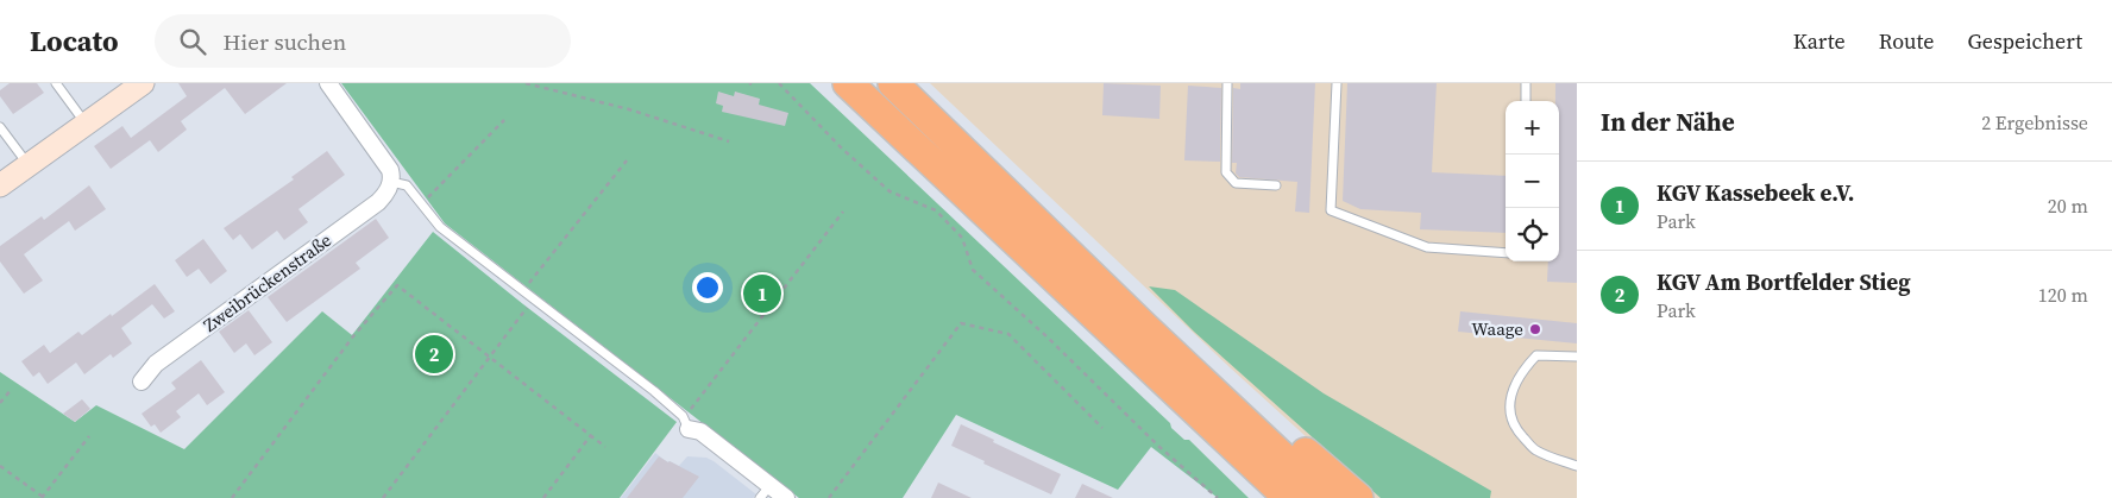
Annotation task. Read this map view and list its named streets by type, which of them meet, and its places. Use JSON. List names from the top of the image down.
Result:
{
  "streets": {
    "street": ["Zweibrückenstraße"]
  },
  "places": ["Waage"],
  "page": {
    "header": "Locato",
    "search": "Hier suchen",
    "nav": ["Karte", "Route", "Gespeichert"],
    "heading": ["In der Nähe", "2 Ergebnisse"],
    "map_buttons": ["+", "−"],
    "list": [
      {
        "mark": "1",
        "name": "KGV Kassebeek e.V.",
        "note": "Park",
        "value": "20 m"
      },
      {
        "mark": "2",
        "name": "KGV Am Bortfelder Stieg",
        "note": "Park",
        "value": "120 m"
      }
    ],
    "pins": ["1", "2"]
  }
}
